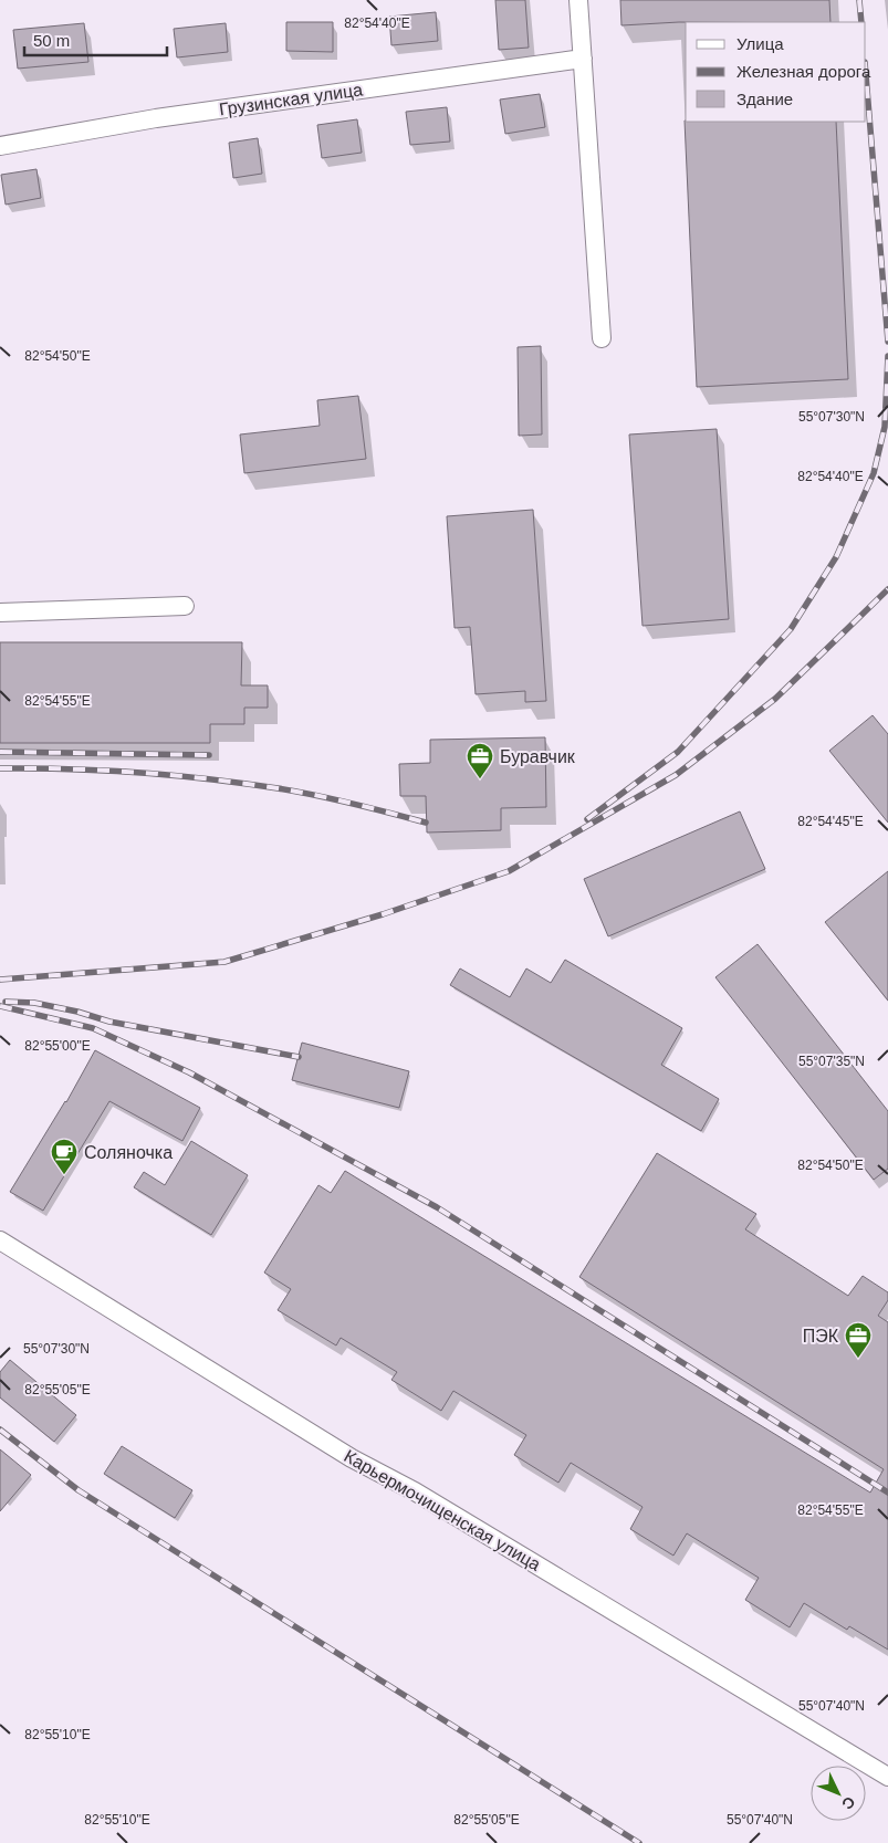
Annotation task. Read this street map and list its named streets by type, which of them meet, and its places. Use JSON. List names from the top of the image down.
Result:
{
  "streets": {
    "street": ["Грузинская улица", "Карьермочищенская улица"]
  },
  "places": {
    "office": ["Буравчик", "ПЭК"],
    "cafe": ["Соляночка"]
  },
  "legend": ["Улица", "Железная дорога", "Здание"],
  "scale_bar": "50 m",
  "north": "bottom right",
  "coordinates": [
    "82°54'40\"E",
    "82°54'50\"E",
    "55°07'30\"N",
    "82°54'55\"E",
    "82°54'45\"E",
    "82°55'00\"E",
    "55°07'35\"N",
    "82°55'05\"E",
    "55°07'40\"N",
    "82°55'10\"E"
  ]
}
